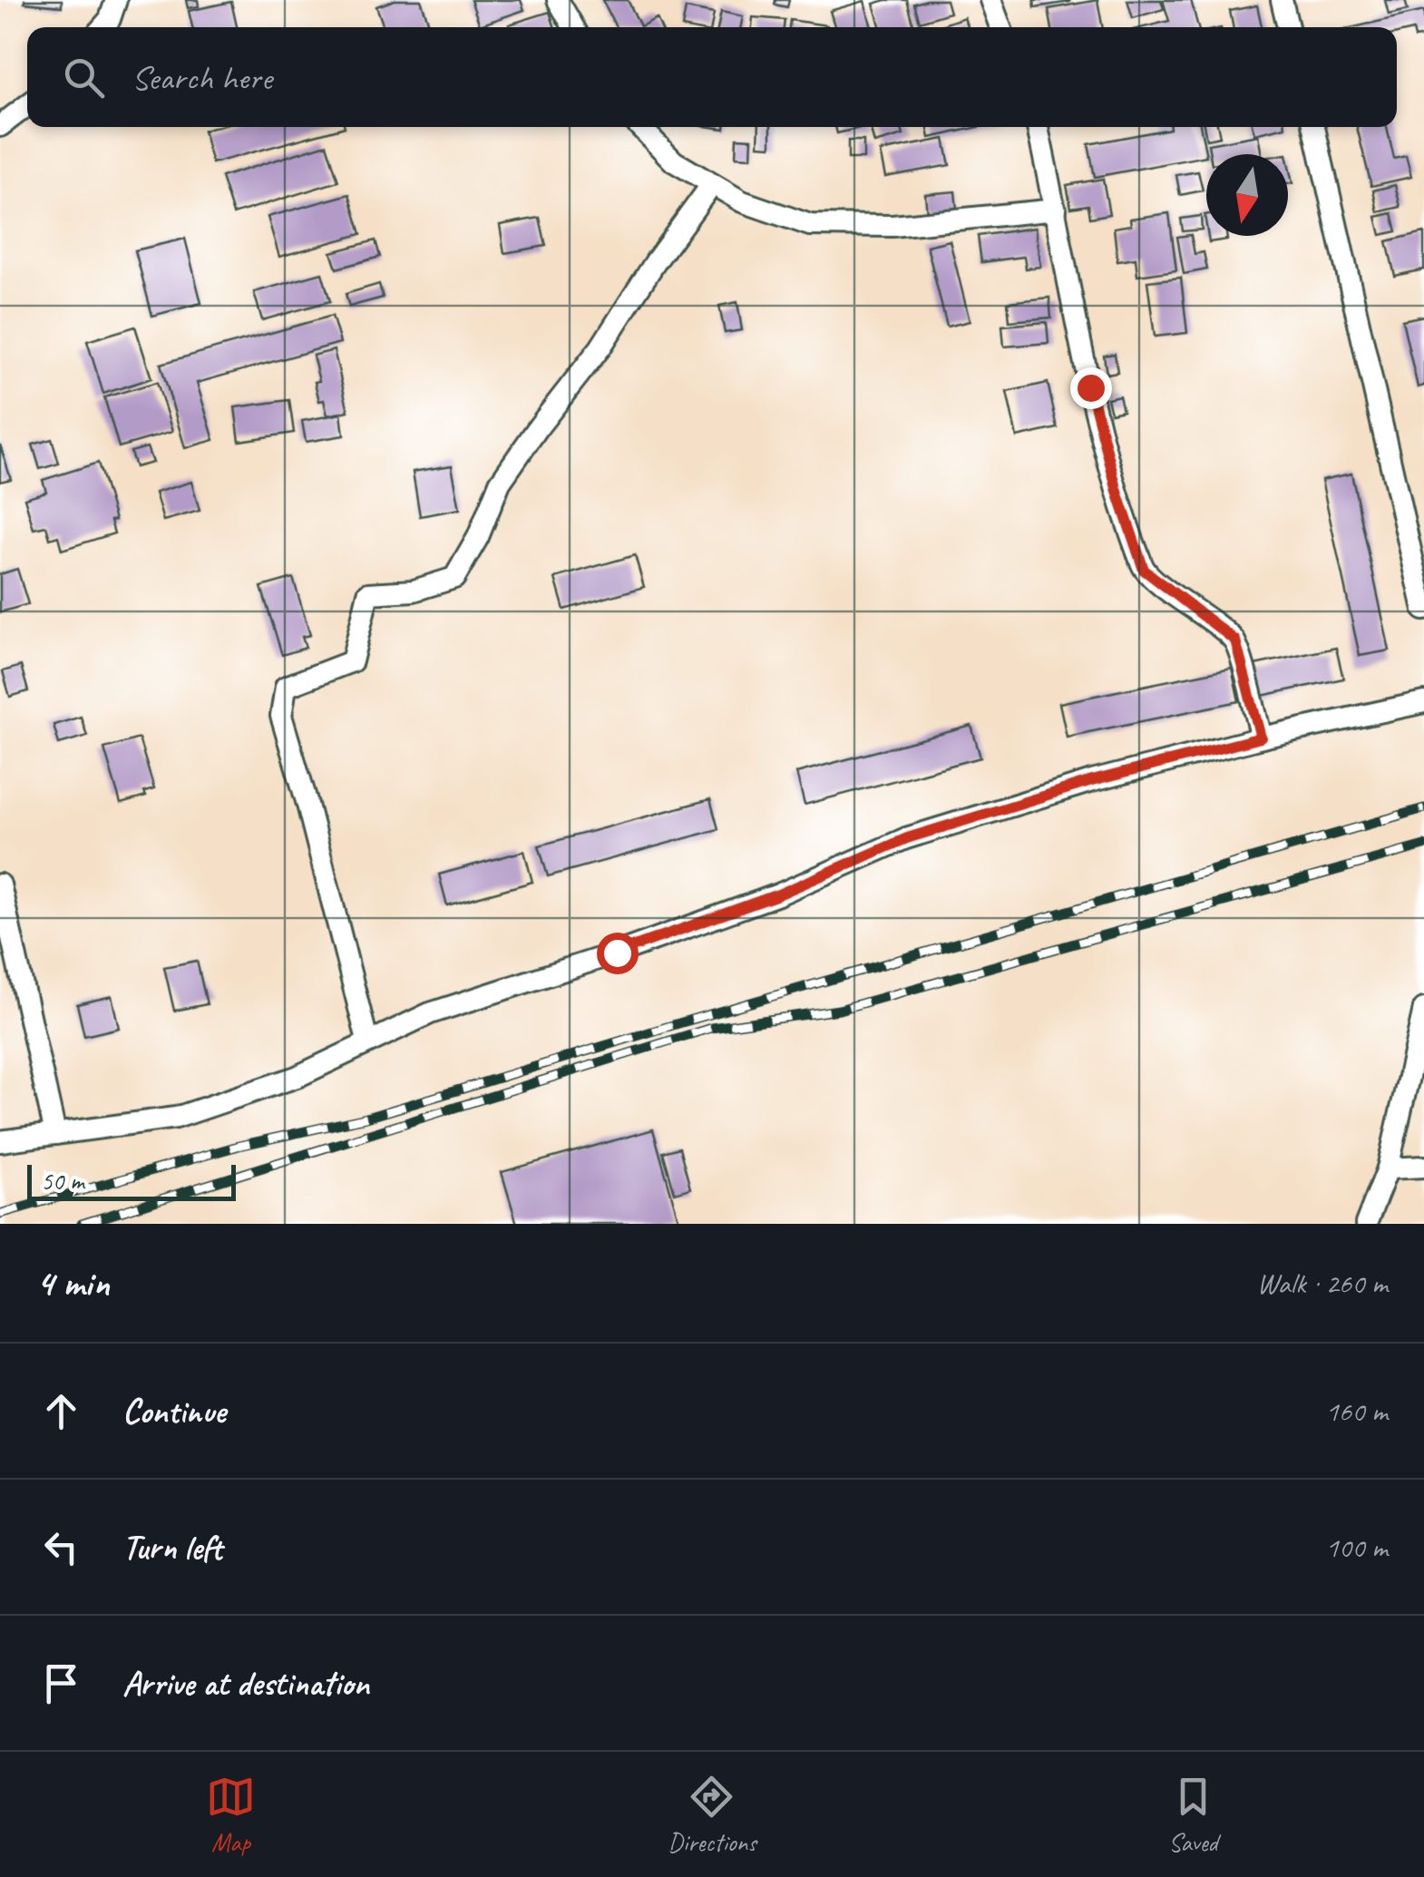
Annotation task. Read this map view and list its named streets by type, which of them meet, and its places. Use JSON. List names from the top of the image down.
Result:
{
  "scale_bar": "50 m",
  "north": "bottom",
  "page": {
    "search": "Search here",
    "scale": "50 m",
    "heading": ["4 min", "Walk · 260 m"],
    "list": [
      ["Continue", "160 m"],
      ["Turn left", "100 m"],
      "Arrive at destination"
    ],
    "nav": ["Map", "Directions", "Saved"]
  }
}
